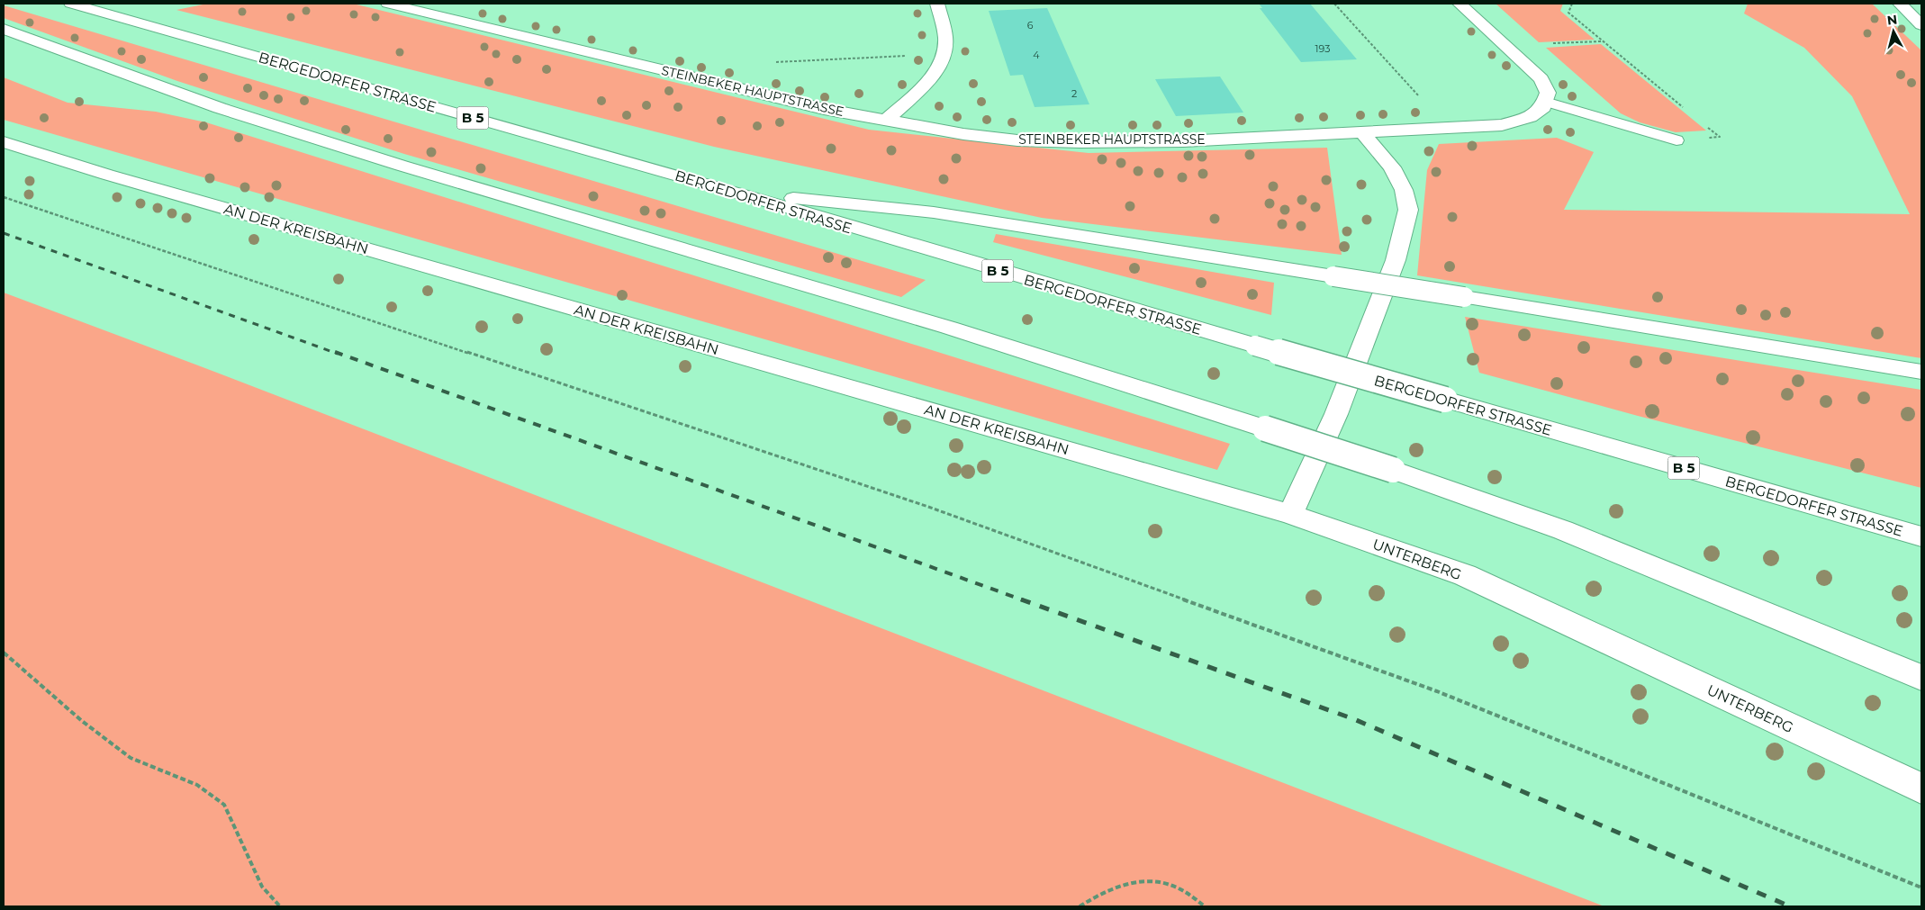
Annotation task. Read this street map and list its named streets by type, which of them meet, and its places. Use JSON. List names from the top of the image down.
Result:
{
  "streets": {
    "main road": [
      "BERGEDORFER STRASSE",
      "STEINBEKER HAUPTSTRASSE",
      "B 5",
      "AN DER KREISBAHN",
      "UNTERBERG"
    ]
  },
  "crossings": [
    ["AN DER KREISBAHN", "UNTERBERG"]
  ],
  "house_numbers": [
    "6",
    "193",
    "4",
    "2"
  ],
  "north": "top"
}
